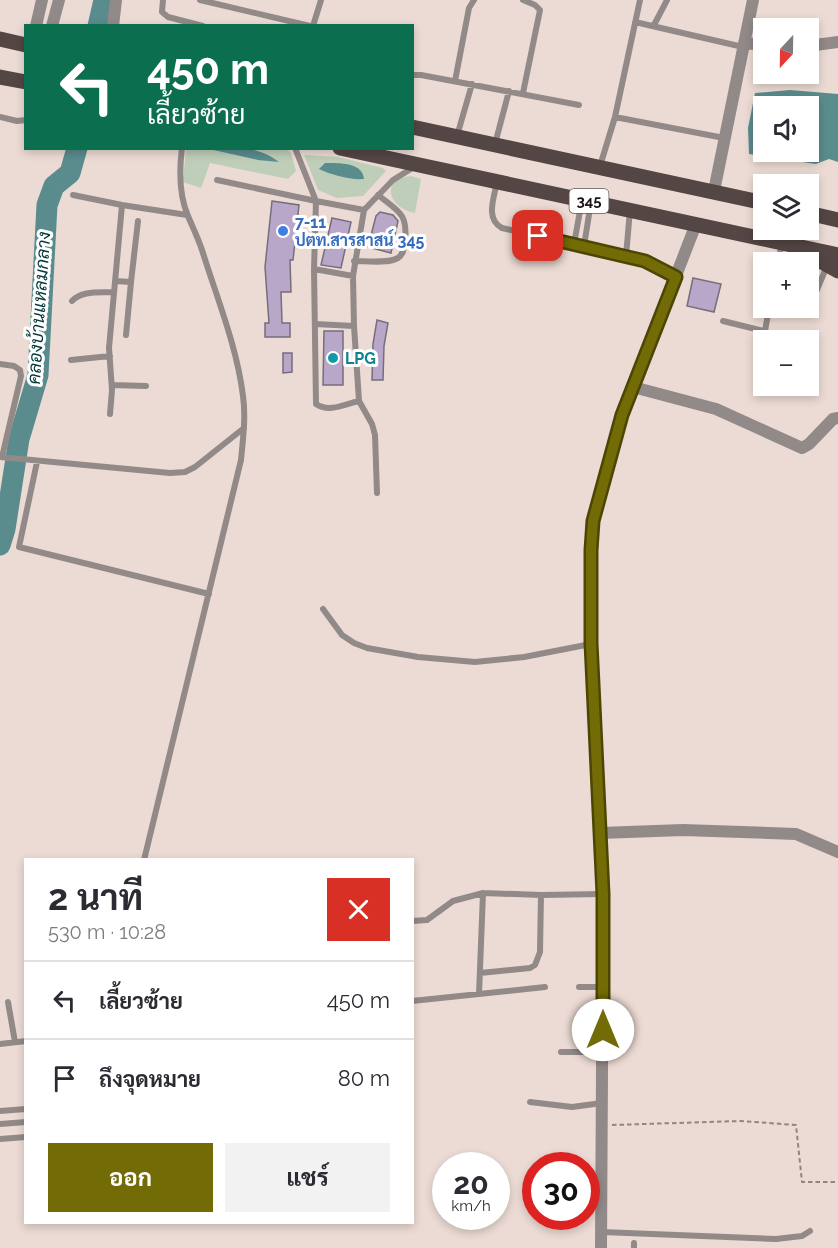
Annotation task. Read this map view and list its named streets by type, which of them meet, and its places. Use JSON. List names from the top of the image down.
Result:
{
  "streets": {
    "main road": ["345"]
  },
  "water": ["คลองบ้านแหลมกลาง"],
  "places": ["7-11 ปตท.สารสาสน์ 345", "LPG"],
  "north": "bottom",
  "page": {
    "map_buttons": ["+", "−"],
    "turn": ["450 m", "เลี้ยวซ้าย"],
    "heading": ["2 นาที", "530 m · 10:28"],
    "list": [
      {
        "name": "เลี้ยวซ้าย",
        "value": "450 m"
      },
      {
        "name": "ถึงจุดหมาย",
        "value": "80 m"
      }
    ],
    "buttons": ["ออก", "แชร์"],
    "speed": "20 km/h",
    "limit": "30"
  }
}
